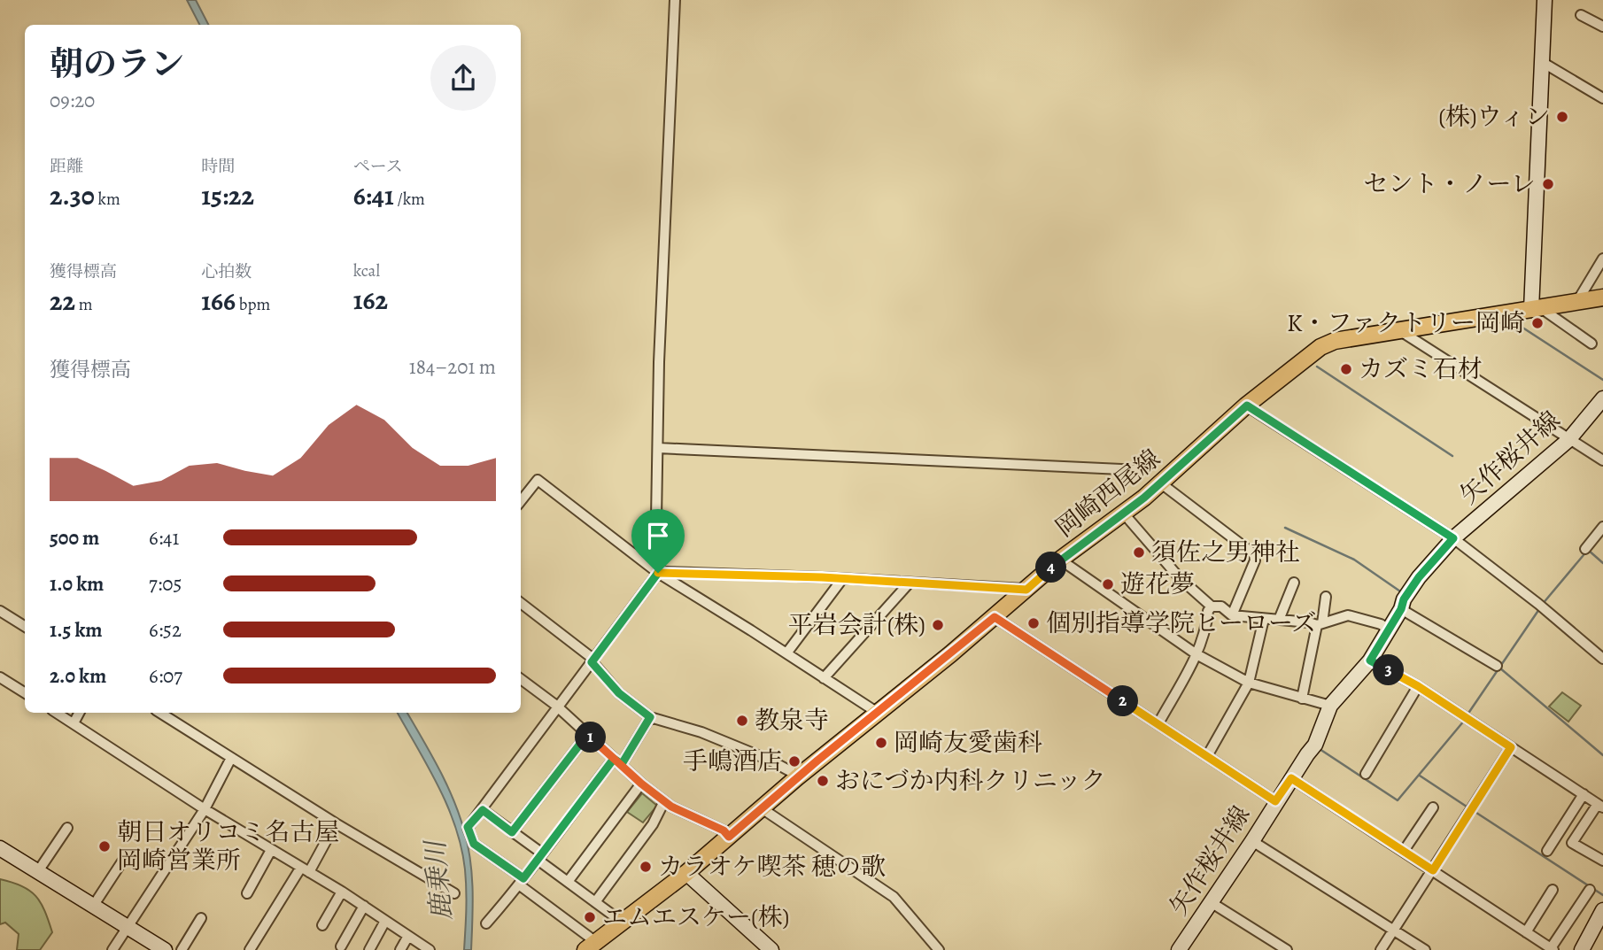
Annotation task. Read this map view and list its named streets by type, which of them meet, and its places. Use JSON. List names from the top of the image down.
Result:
{
  "streets": {
    "main road": ["岡崎西尾線"],
    "street": ["矢作桜井線"]
  },
  "water": ["鹿乗川"],
  "places": [
    "(株)ウィン",
    "セント・ノーレ",
    "K・ファクトリー岡崎",
    "カズミ石材",
    "須佐之男神社",
    "遊花夢",
    "個別指導学院ヒーローズ",
    "平岩会計(株)",
    "教泉寺",
    "岡崎友愛歯科",
    "手嶋酒店",
    "おにづか内科クリニック",
    "朝日オリコミ名古屋 岡崎営業所",
    "カラオケ喫茶 穂の歌",
    "エムエスケー(株)"
  ],
  "page": {
    "heading": ["朝のラン", "09:20"],
    "stats": [
      ["距離", "2.30 km"],
      ["時間", "15:22"],
      ["ペース", "6:41 /km"],
      ["獲得標高", "22 m"],
      ["心拍数", "166 bpm"],
      ["kcal", "162"]
    ],
    "chart": ["獲得標高", "184–201 m"],
    "list": [
      {
        "name": "500 m",
        "note": "6:41"
      },
      {
        "name": "1.0 km",
        "note": "7:05"
      },
      {
        "name": "1.5 km",
        "note": "6:52"
      },
      {
        "name": "2.0 km",
        "note": "6:07"
      }
    ],
    "pins": [
      "4",
      "3",
      "2",
      "1"
    ]
  }
}
